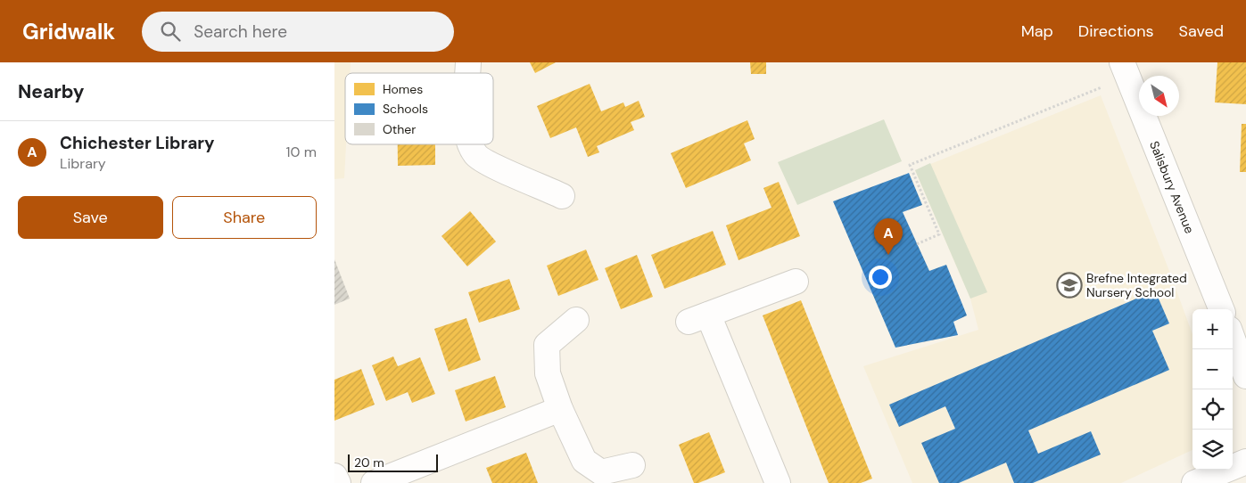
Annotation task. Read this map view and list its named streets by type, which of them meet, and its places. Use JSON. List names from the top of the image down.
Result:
{
  "streets": {
    "street": ["Salisbury Avenue"]
  },
  "places": {
    "school or university": ["Brefne Integrated Nursery School"]
  },
  "legend": ["Homes", "Schools", "Other"],
  "scale_bar": "20 m",
  "north": "bottom right",
  "page": {
    "header": "Gridwalk",
    "search": "Search here",
    "nav": ["Map", "Directions", "Saved"],
    "heading": "Nearby",
    "list": [
      {
        "mark": "A",
        "name": "Chichester Library",
        "note": "Library",
        "value": "10 m"
      }
    ],
    "buttons": ["Save", "Share"],
    "pins": "A",
    "map_buttons": ["+", "−"],
    "scale": "20 m"
  }
}
